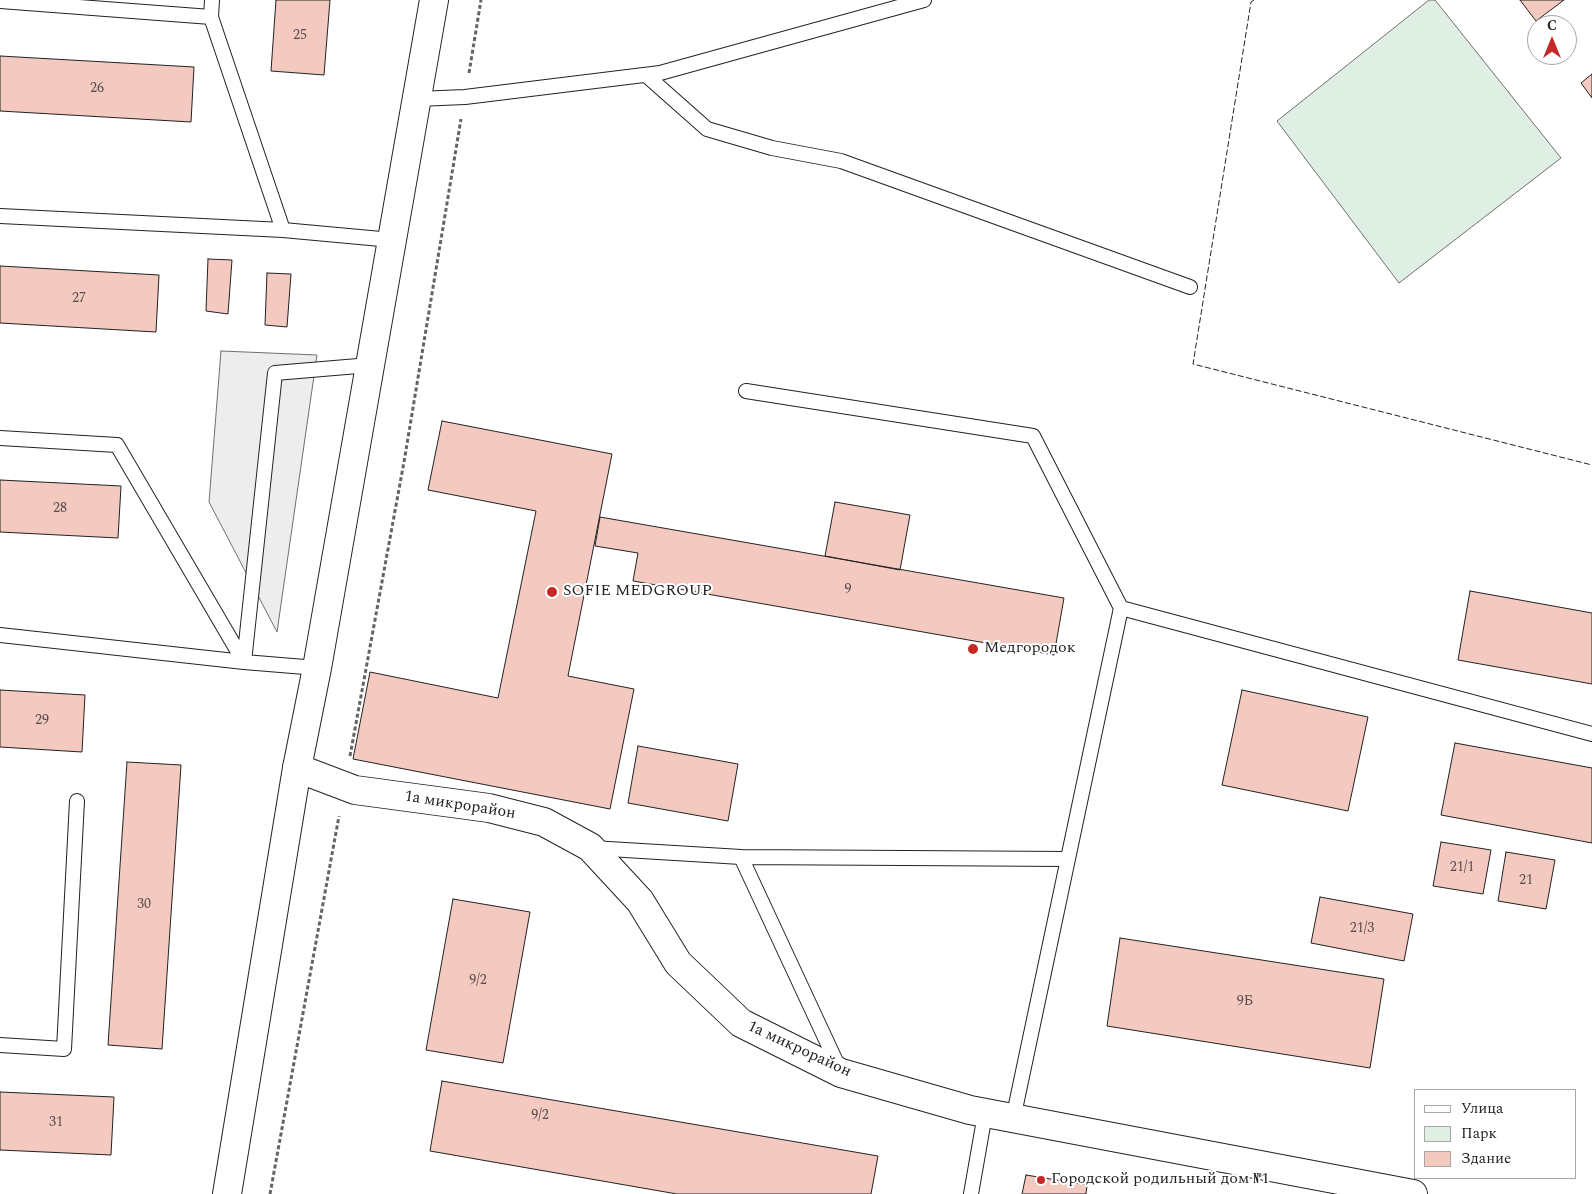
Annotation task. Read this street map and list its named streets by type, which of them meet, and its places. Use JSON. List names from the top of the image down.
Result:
{
  "streets": {
    "street": ["1а микрорайон"]
  },
  "places": ["SOFIE MEDGROUP", "Медгородок", "Городской родильный дом №1"],
  "house_numbers": [
    "25",
    "26",
    "27",
    "28",
    "9",
    "29",
    "21/1",
    "21",
    "30",
    "21/3",
    "9/2",
    "9Б",
    "9/2",
    "31"
  ],
  "legend": ["Улица", "Парк", "Здание"],
  "north": "top"
}
